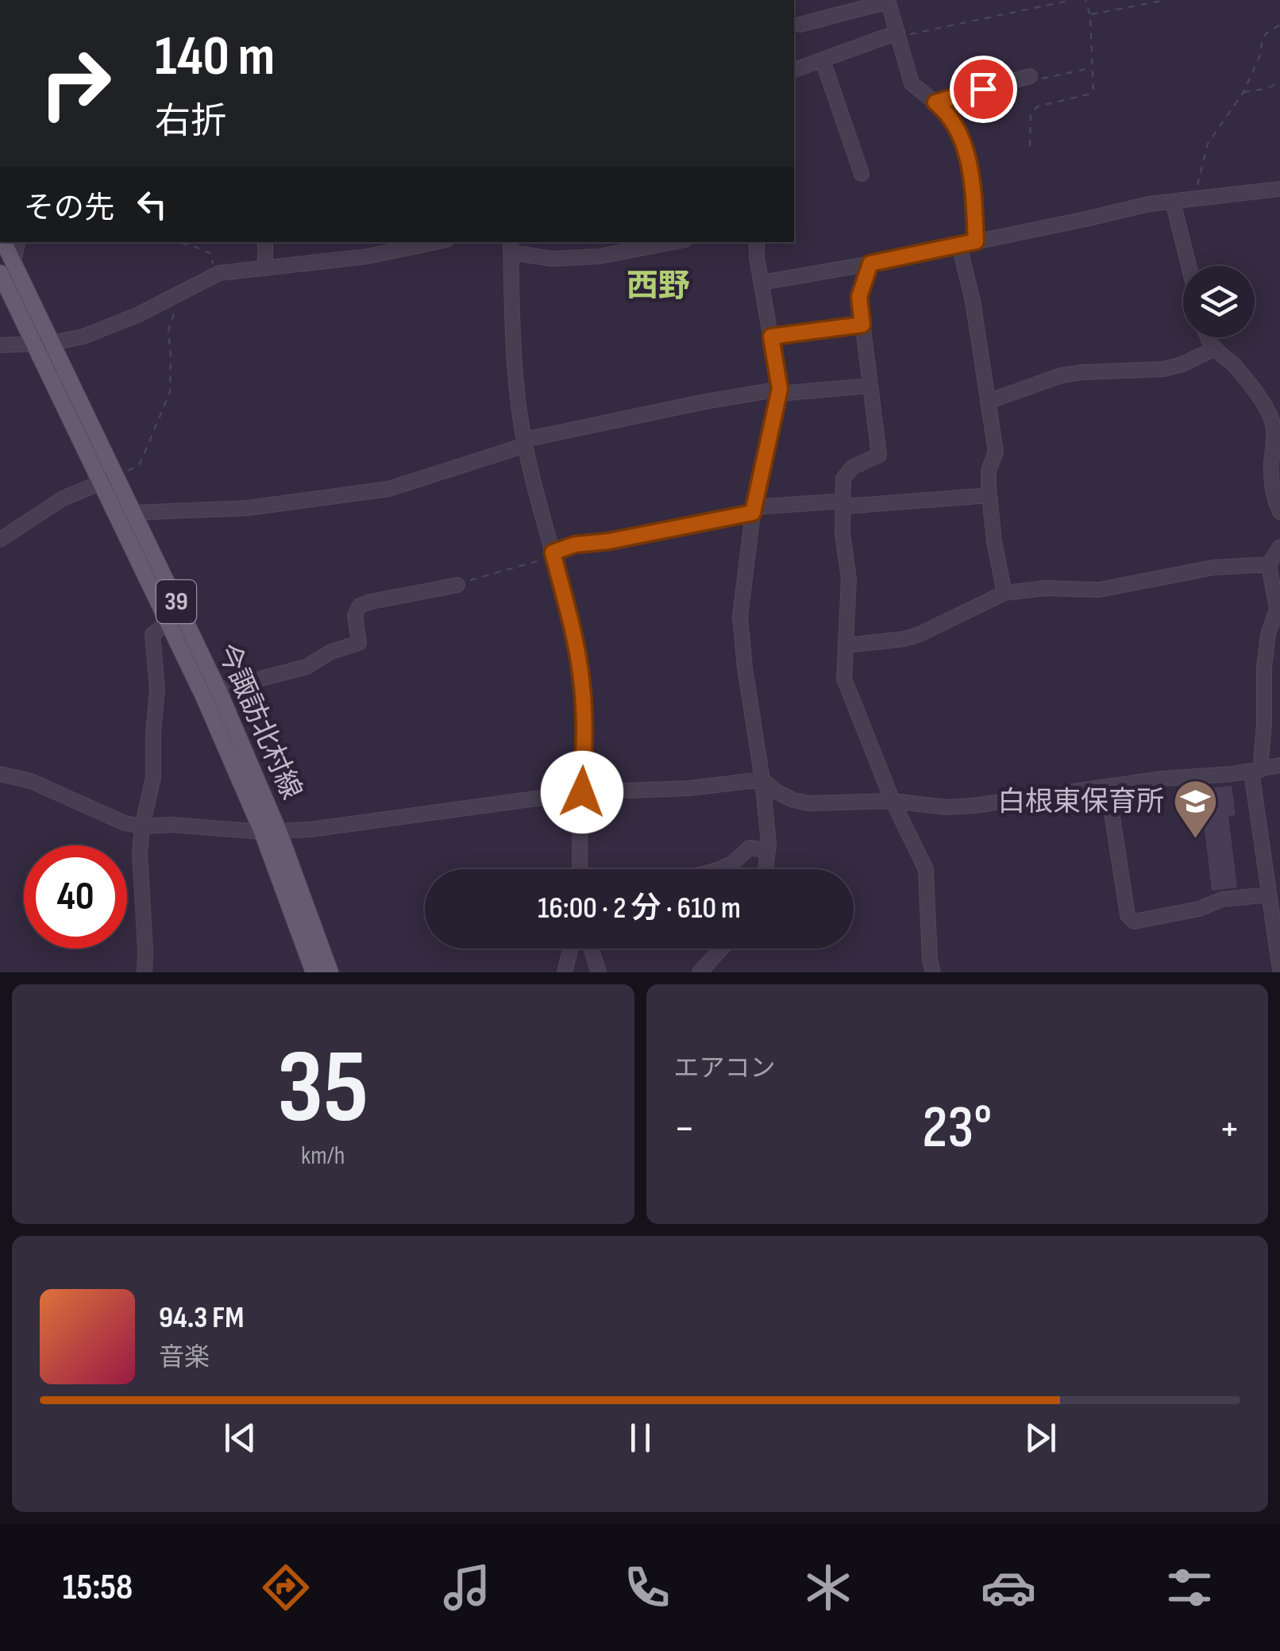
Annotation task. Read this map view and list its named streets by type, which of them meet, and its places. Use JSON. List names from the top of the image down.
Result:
{
  "streets": {
    "main road": ["39", "今諏訪北村線"]
  },
  "districts": ["西野"],
  "places": {
    "school or university": ["白根東保育所"]
  },
  "page": {
    "turn": ["140 m", "右折"],
    "then": "その先",
    "limit": "40",
    "trip": "16:00 · 2 分 · 610 m",
    "tile": [
      ["35", "km/h"],
      "エアコン"
    ],
    "heat": ["−", "23°", "+"],
    "song": ["94.3 FM", "音楽"],
    "tabs": "15:58"
  }
}
